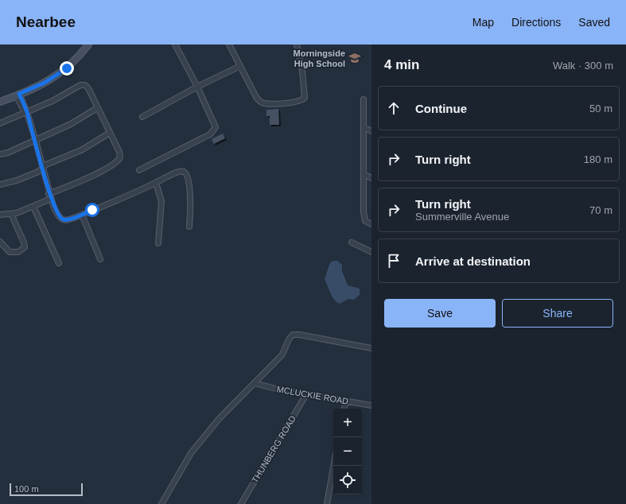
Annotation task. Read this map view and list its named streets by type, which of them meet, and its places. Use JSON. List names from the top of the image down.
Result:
{
  "streets": {
    "street": ["MCLUCKIE ROAD", "THUNBERG ROAD"]
  },
  "crossings": [
    ["MCLUCKIE ROAD", "THUNBERG ROAD"]
  ],
  "places": {
    "school or university": ["Morningside High School"]
  },
  "scale_bar": "100 m",
  "page": {
    "header": "Nearbee",
    "nav": ["Map", "Directions", "Saved"],
    "heading": ["4 min", "Walk · 300 m"],
    "list": [
      ["Continue", "50 m"],
      ["Turn right", "180 m"],
      ["Turn right", "Summerville Avenue", "70 m"],
      "Arrive at destination"
    ],
    "buttons": ["Save", "Share"],
    "map_buttons": ["+", "−"],
    "scale": "100 m"
  }
}
